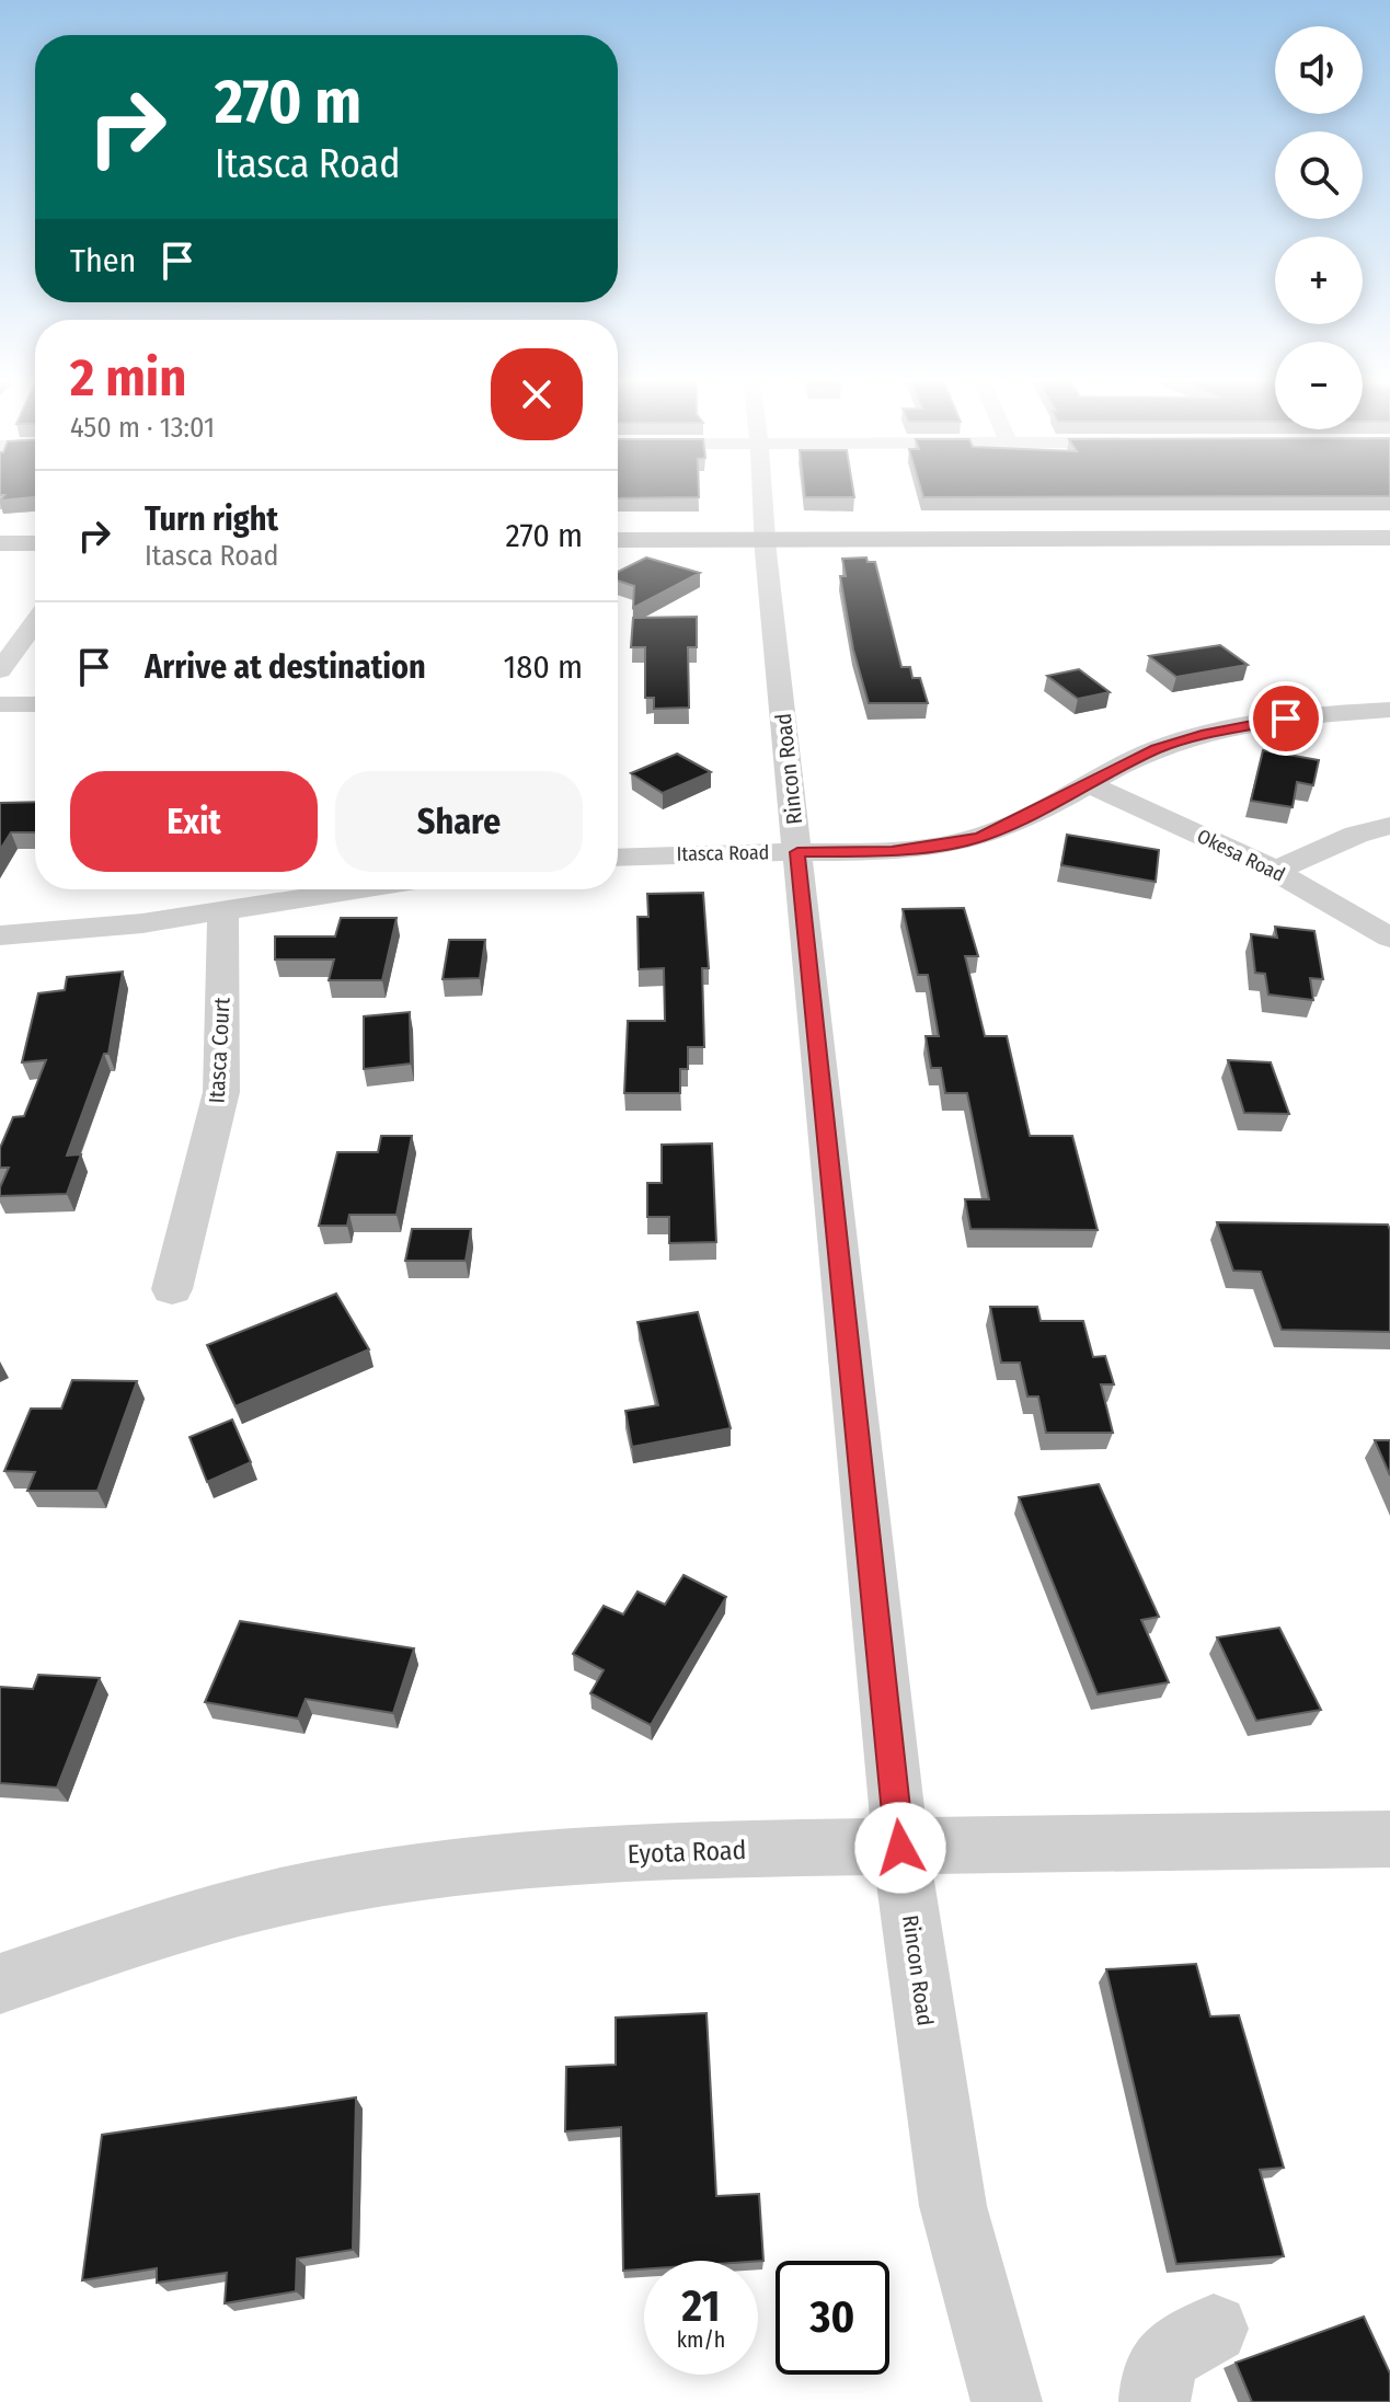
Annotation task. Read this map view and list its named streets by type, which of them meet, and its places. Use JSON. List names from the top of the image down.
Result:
{
  "streets": {
    "street": [
      "Rincon Road",
      "Itasca Road",
      "Okesa Road",
      "Itasca Court",
      "Eyota Road"
    ]
  },
  "crossings": [
    ["Rincon Road", "Itasca Road"],
    ["Rincon Road", "Eyota Road"],
    ["Itasca Road", "Okesa Road"]
  ],
  "page": {
    "map_buttons": ["+", "−"],
    "turn": ["270 m", "Itasca Road"],
    "then": "Then",
    "heading": ["2 min", "450 m · 13:01"],
    "list": [
      {
        "name": "Turn right",
        "note": "Itasca Road",
        "value": "270 m"
      },
      {
        "name": "Arrive at destination",
        "value": "180 m"
      }
    ],
    "buttons": ["Exit", "Share"],
    "speed": "21 km/h",
    "limit": "30"
  }
}
